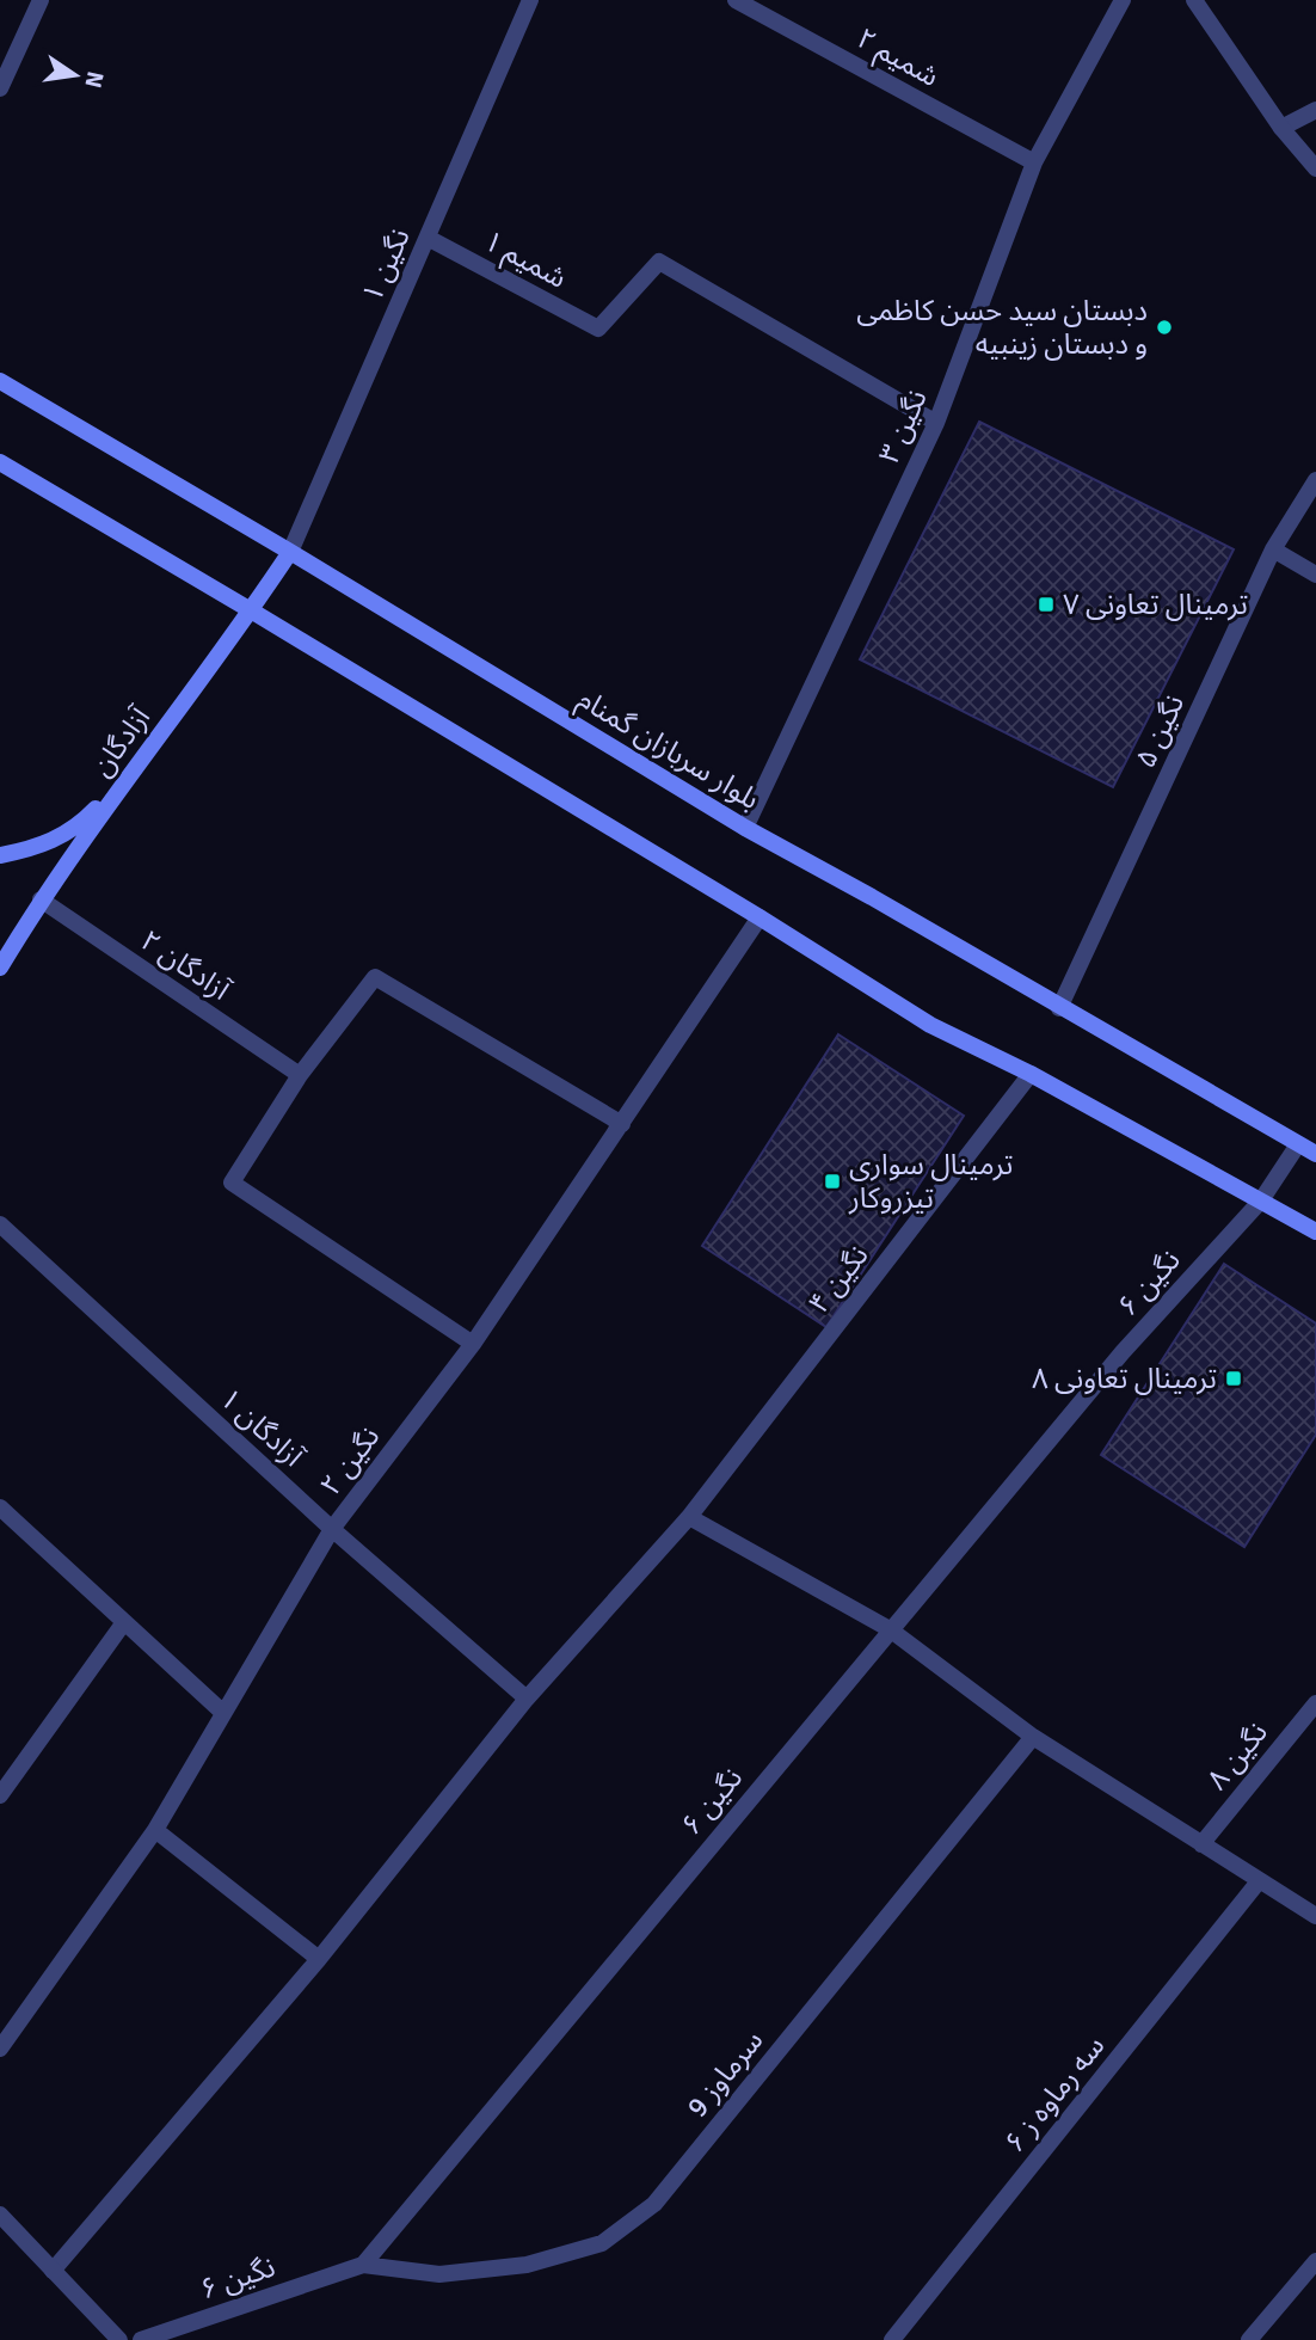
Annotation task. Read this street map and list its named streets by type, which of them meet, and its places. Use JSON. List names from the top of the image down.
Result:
{
  "streets": {
    "main road": ["آزادگان", "بلوار سربازان گمنام"],
    "street": [
      "شمیم ۲",
      "شمیم ۱",
      "نگین ۱",
      "نگین ۳",
      "نگین ۵",
      "آزادگان ۲",
      "نگین ۴",
      "نگین ۶",
      "آزادگان ۱",
      "نگین ۲",
      "نگین ۸",
      "سرماوز 9",
      "سه رماوه ز ۶"
    ]
  },
  "crossings": [
    ["شمیم ۲", "نگین ۳"],
    ["شمیم ۱", "نگین ۱"],
    ["شمیم ۱", "نگین ۳"],
    ["نگین ۱", "آزادگان"],
    ["نگین ۱", "بلوار سربازان گمنام"],
    ["نگین ۳", "بلوار سربازان گمنام"],
    ["نگین ۵", "بلوار سربازان گمنام"],
    ["آزادگان", "بلوار سربازان گمنام"],
    ["آزادگان", "آزادگان ۲"],
    ["بلوار سربازان گمنام", "نگین ۶"],
    ["نگین ۴", "آزادگان ۱"],
    ["نگین ۶", "سرماوز 9"],
    ["آزادگان ۱", "نگین ۲"]
  ],
  "places": {
    "other": ["دبستان سید حسن کاظمی و دبستان زینبیه"],
    "transit": ["ترمینال تعاونی ۷", "ترمینال سواری تیزروکار", "ترمینال تعاونی ۸"]
  },
  "north": "right"
}
